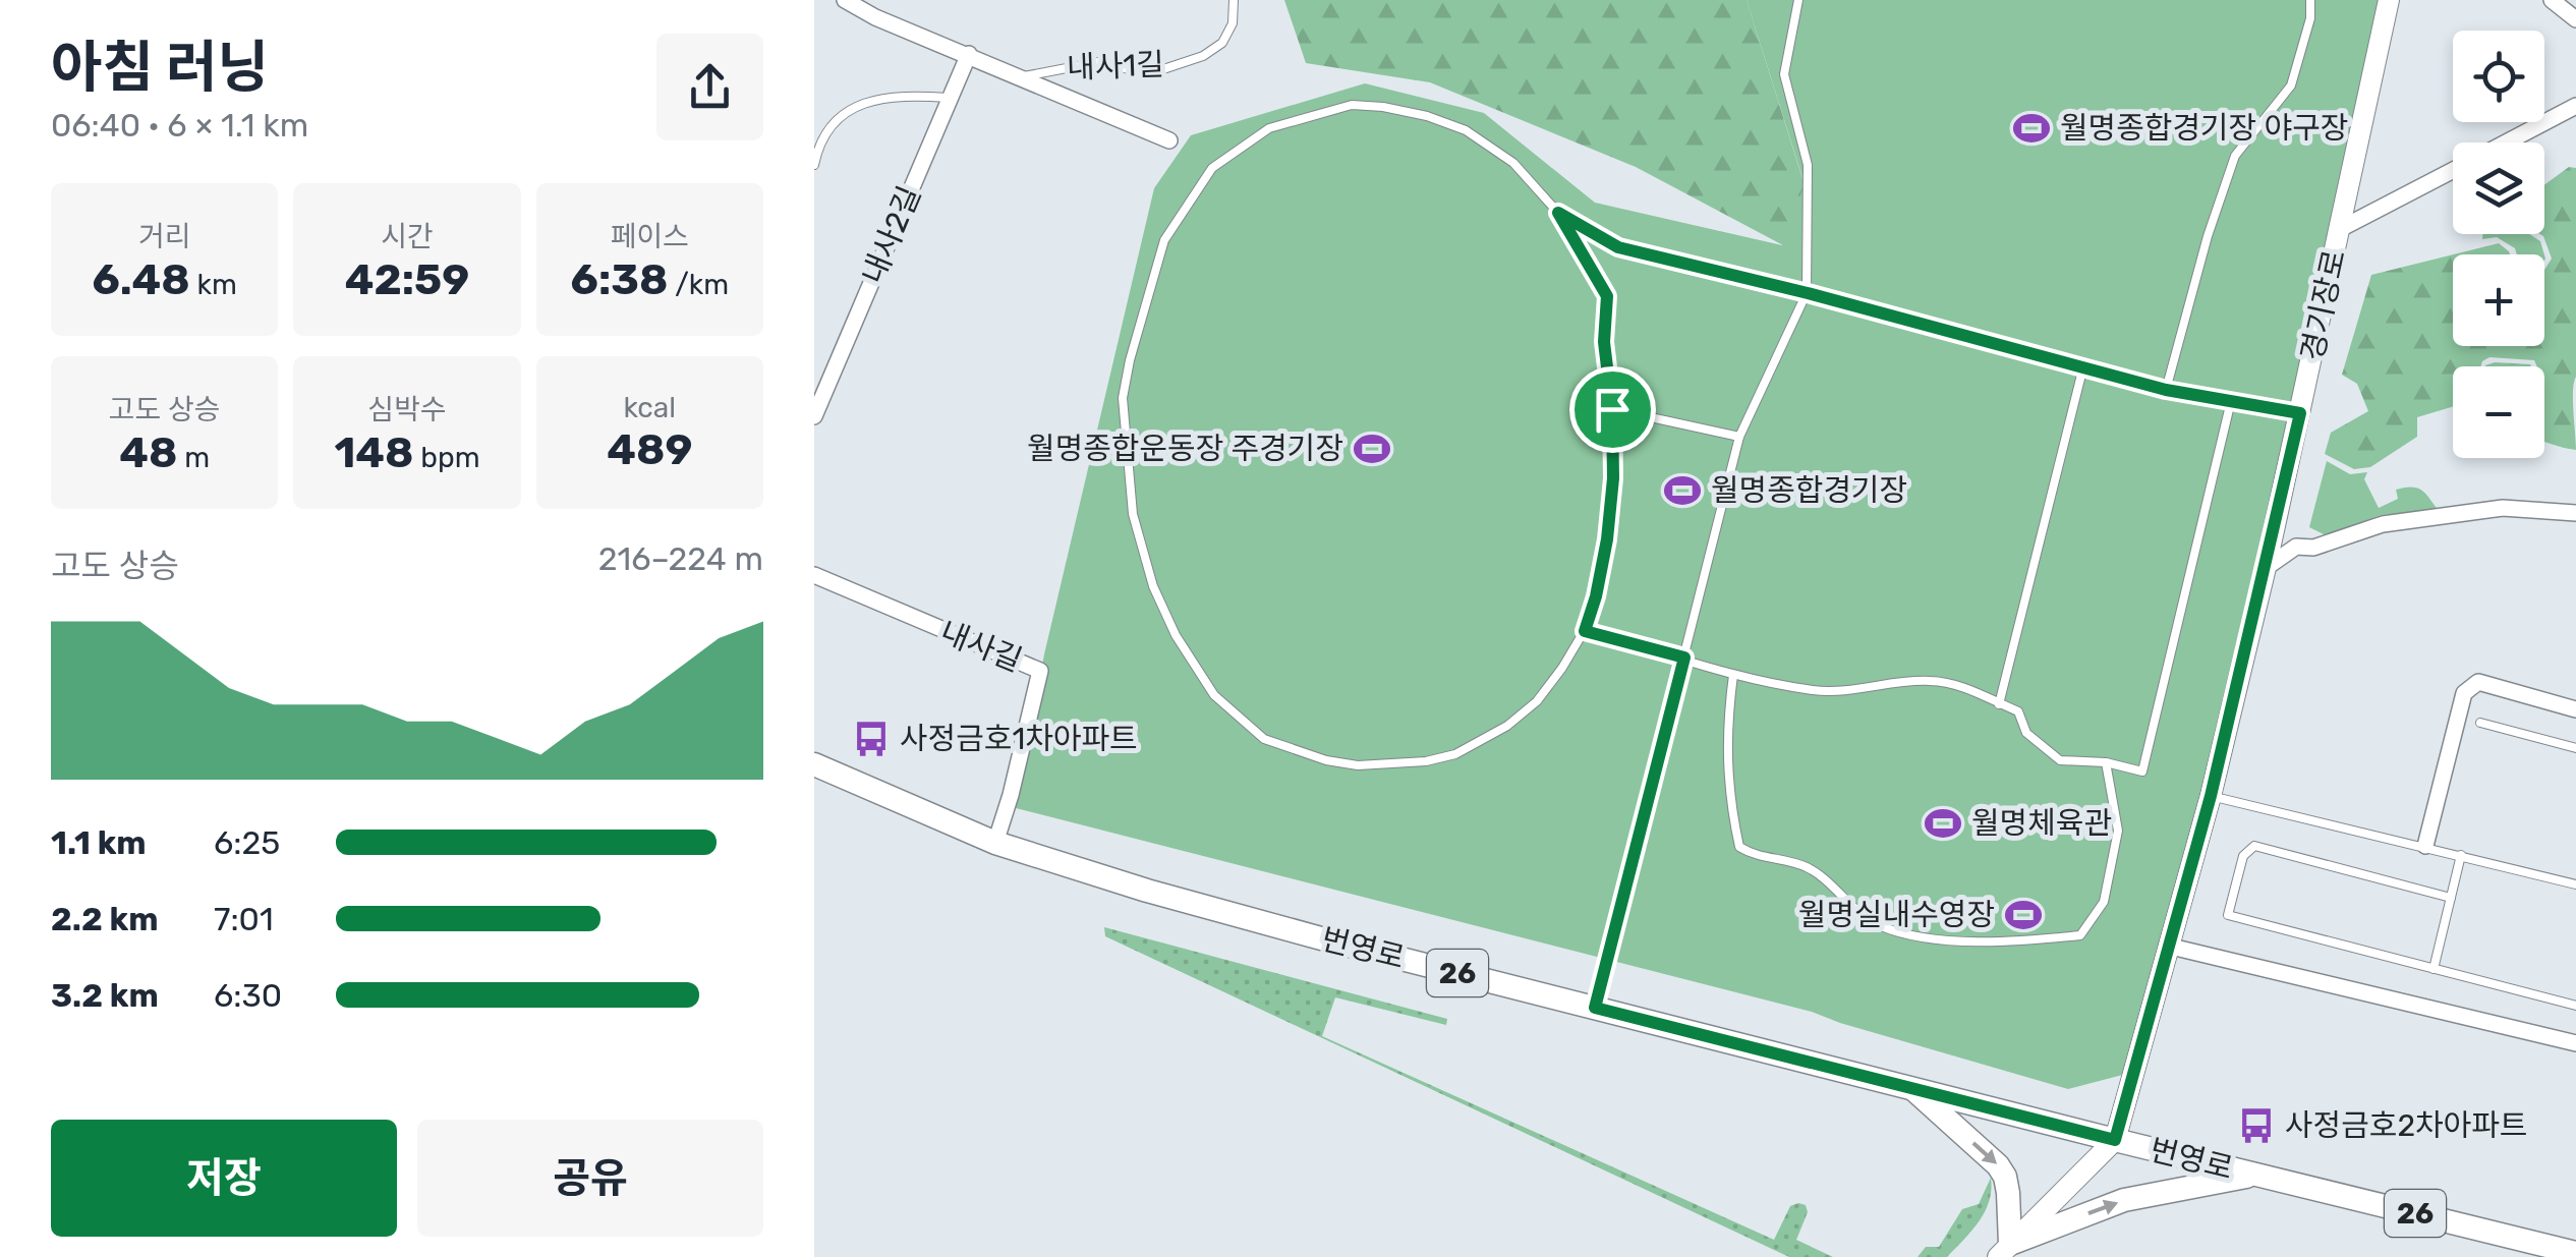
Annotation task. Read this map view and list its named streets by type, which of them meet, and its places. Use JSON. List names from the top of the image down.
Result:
{
  "streets": {
    "main road": ["번영로", "26"],
    "street": [
      "내사1길",
      "내사2길",
      "경기장로",
      "내사길"
    ]
  },
  "crossings": [
    ["내사1길", "내사2길"],
    ["경기장로", "번영로"],
    ["내사길", "번영로"]
  ],
  "places": {
    "sports": [
      "월명종합경기장 야구장",
      "월명종합운동장 주경기장",
      "월명종합경기장",
      "월명체육관",
      "월명실내수영장"
    ],
    "bus stop": ["사정금호1차아파트", "사정금호2차아파트"]
  },
  "page": {
    "heading": ["아침 러닝", "06:40 · 6 × 1.1 km"],
    "map_buttons": ["+", "−"],
    "stats": [
      ["거리", "6.48 km"],
      ["시간", "42:59"],
      ["페이스", "6:38 /km"],
      ["고도 상승", "48 m"],
      ["심박수", "148 bpm"],
      ["kcal", "489"]
    ],
    "chart": ["고도 상승", "216–224 m"],
    "list": [
      {
        "name": "1.1 km",
        "note": "6:25"
      },
      {
        "name": "2.2 km",
        "note": "7:01"
      },
      {
        "name": "3.2 km",
        "note": "6:30"
      }
    ],
    "buttons": ["저장", "공유"]
  }
}
